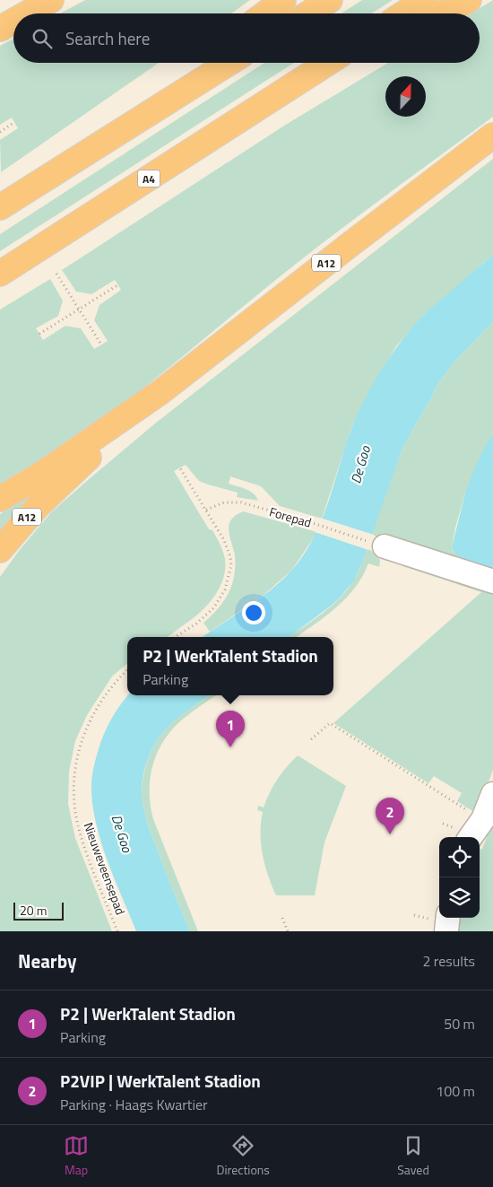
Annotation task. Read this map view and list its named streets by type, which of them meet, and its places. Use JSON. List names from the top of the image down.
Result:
{
  "streets": {
    "highway": ["A4", "A12"],
    "path": ["Forepad", "Nieuweveensepad"]
  },
  "water": ["De Goo"],
  "scale_bar": "20 m",
  "north": "top",
  "page": {
    "search": "Search here",
    "popup": ["P2 | WerkTalent Stadion", "Parking"],
    "pins": ["1", "2"],
    "scale": "20 m",
    "heading": ["Nearby", "2 results"],
    "list": [
      {
        "mark": "1",
        "name": "P2 | WerkTalent Stadion",
        "note": "Parking",
        "value": "50 m"
      },
      {
        "mark": "2",
        "name": "P2VIP | WerkTalent Stadion",
        "note": "Parking · Haags Kwartier",
        "value": "100 m"
      }
    ],
    "nav": ["Map", "Directions", "Saved"]
  }
}
